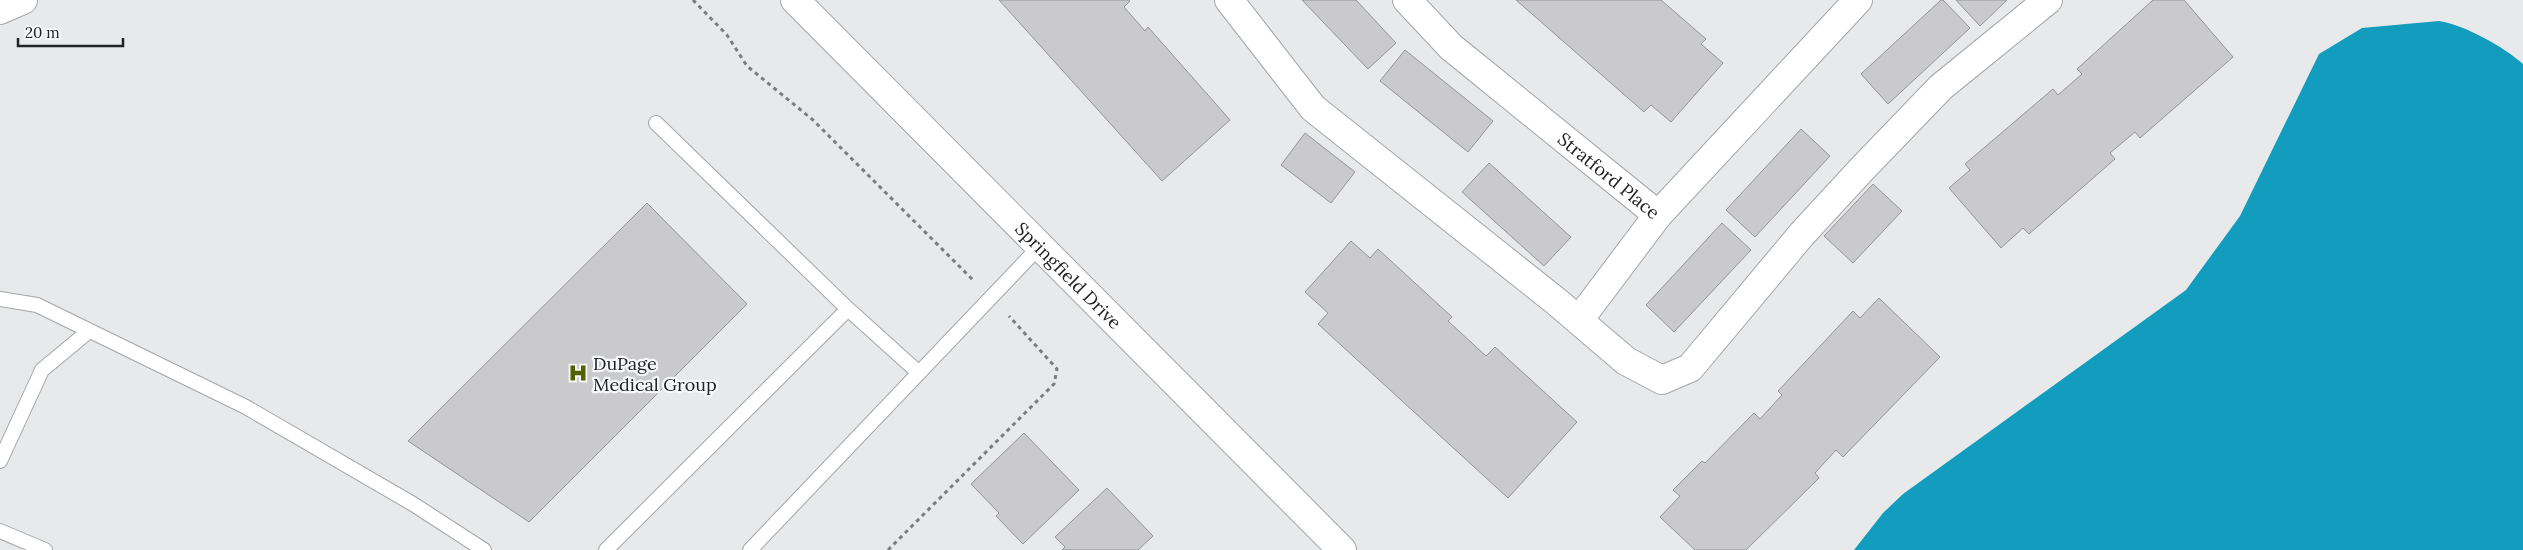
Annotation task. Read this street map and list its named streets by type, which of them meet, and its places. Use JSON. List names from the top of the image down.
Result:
{
  "streets": {
    "street": ["Stratford Place", "Springfield Drive"]
  },
  "places": {
    "hospital": ["DuPage Medical Group"]
  },
  "scale_bar": "20 m"
}
